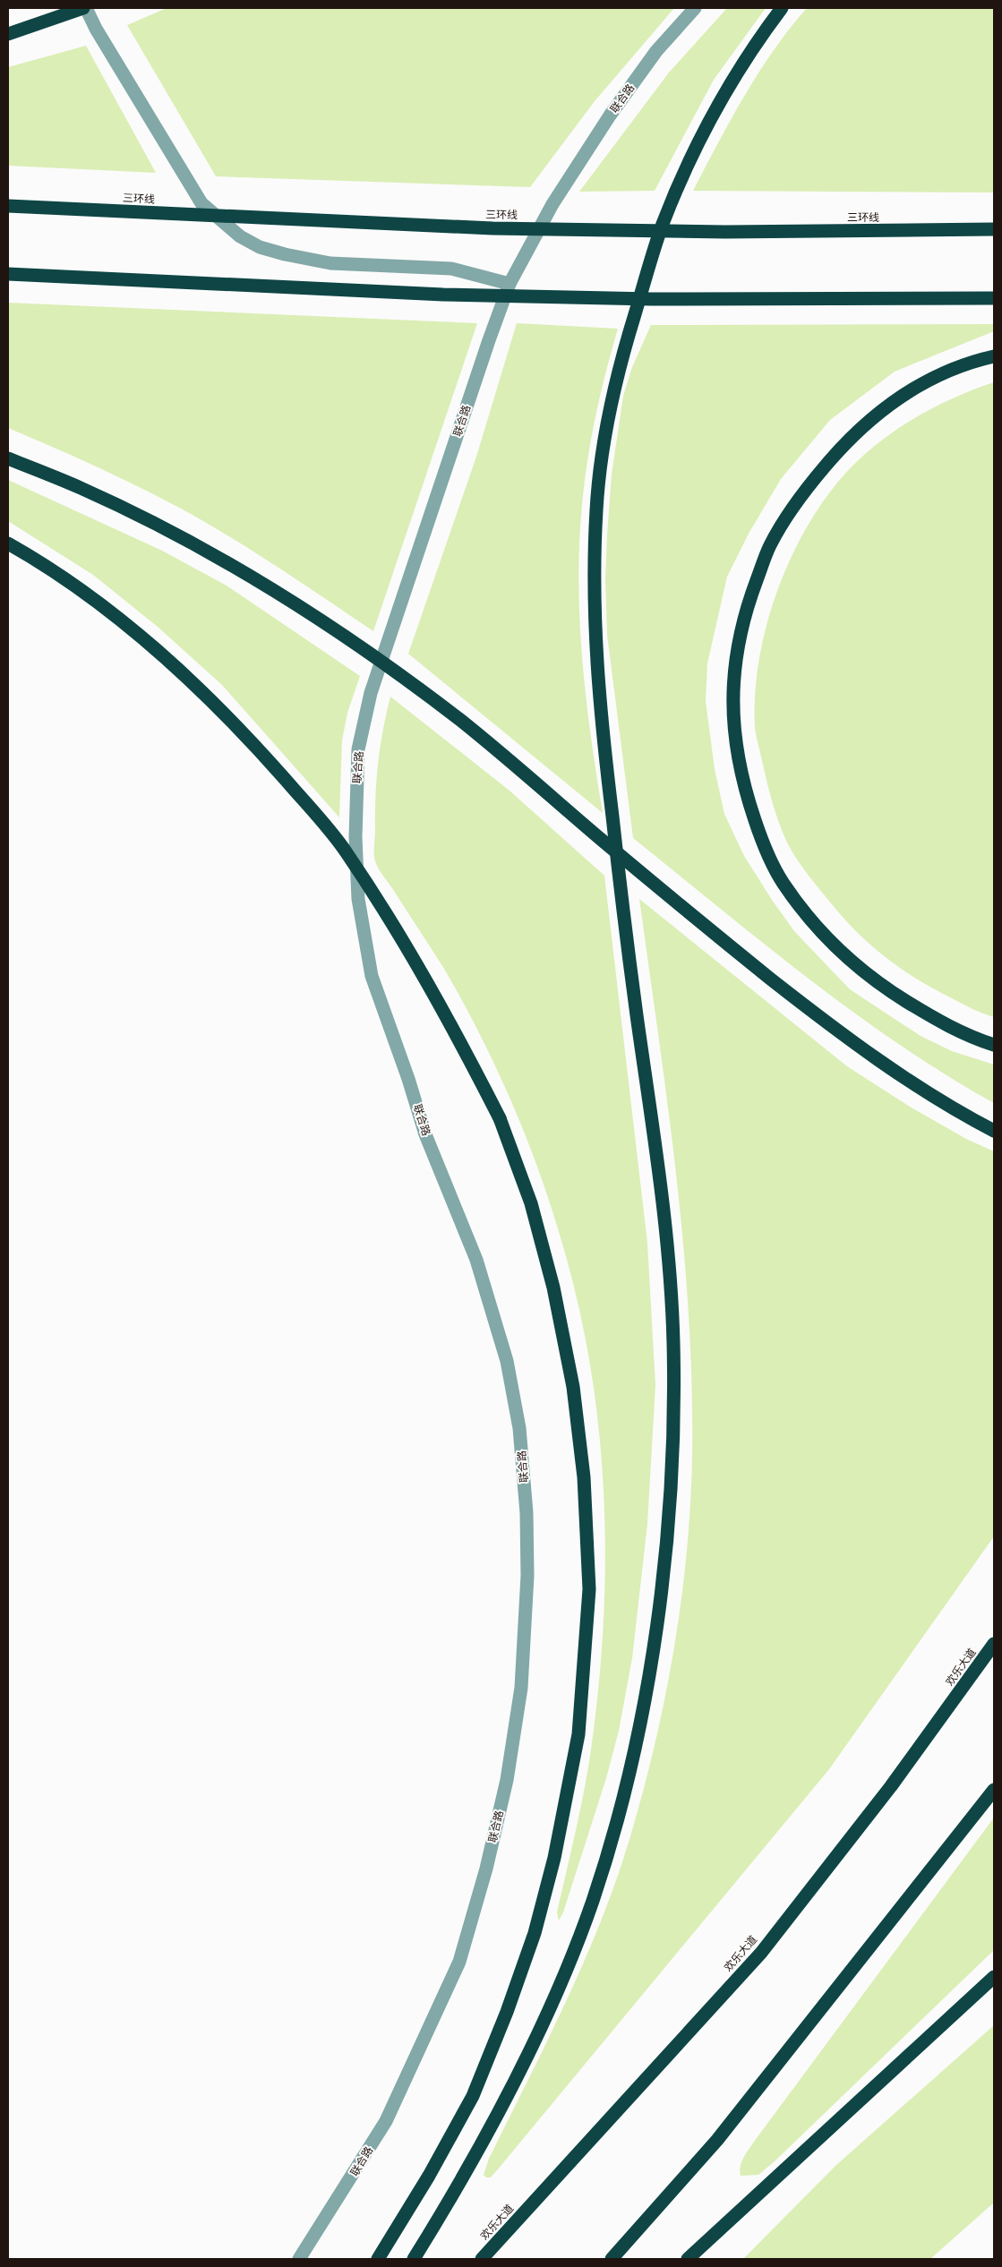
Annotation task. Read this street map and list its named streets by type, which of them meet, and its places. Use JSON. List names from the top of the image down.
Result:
{
  "streets": {
    "highway": ["三环线", "欢乐大道"],
    "street": ["联合路"]
  }
}
